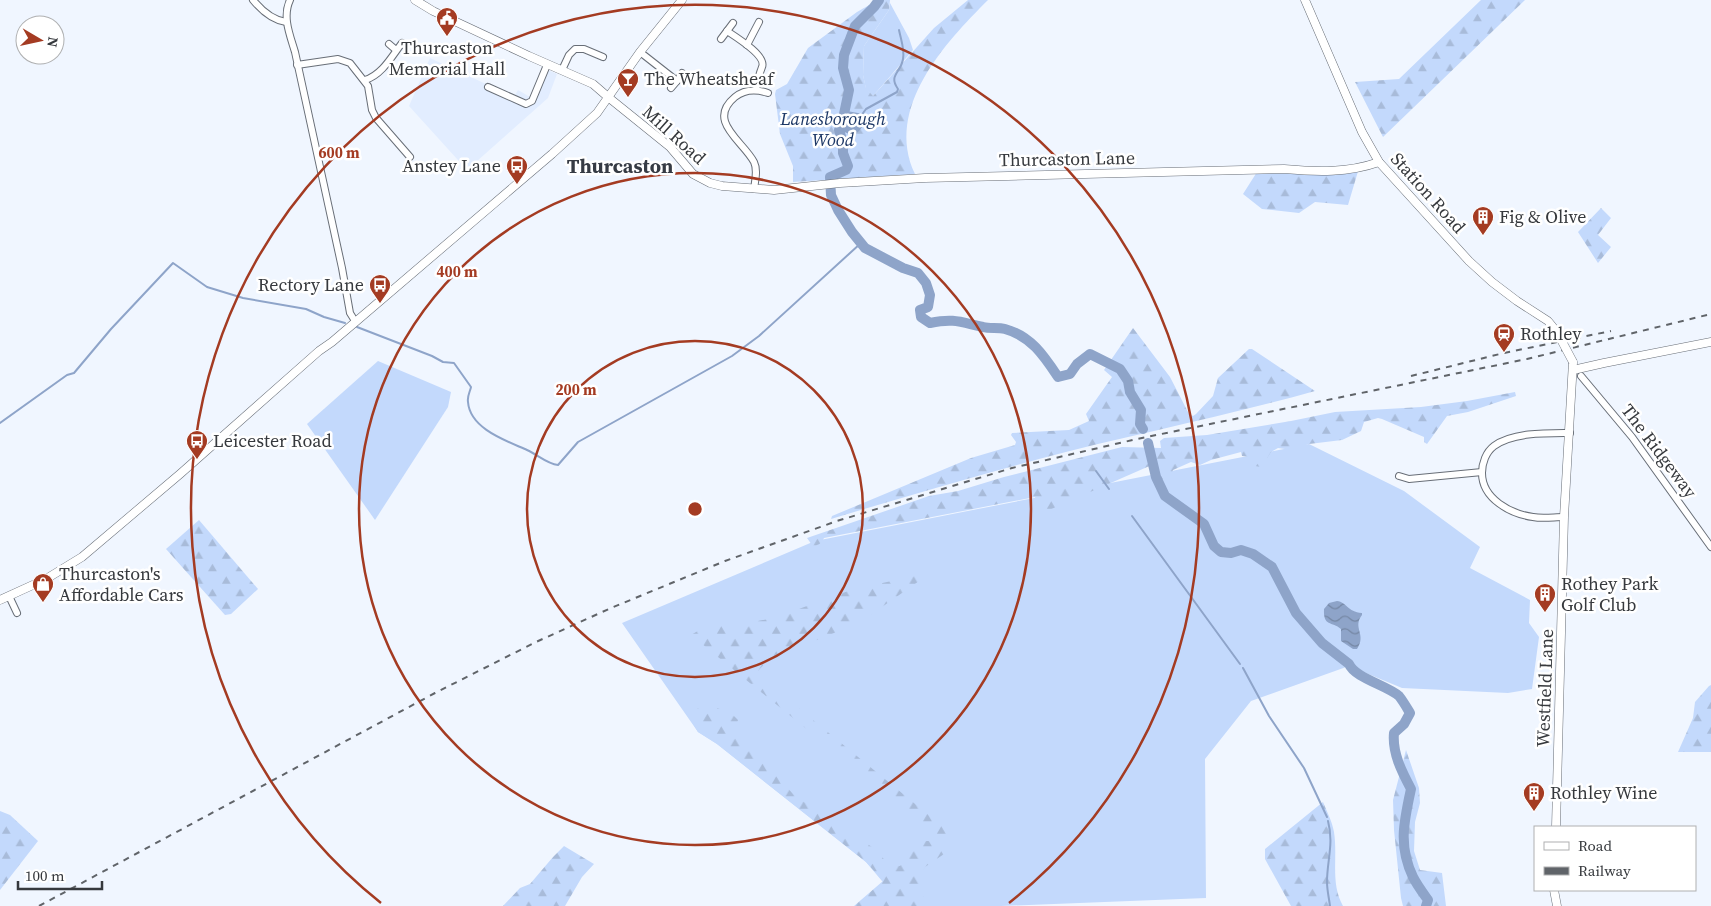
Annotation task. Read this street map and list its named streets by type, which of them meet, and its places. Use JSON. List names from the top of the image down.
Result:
{
  "streets": {
    "street": [
      "Mill Road",
      "Thurcaston Lane",
      "Station Road",
      "The Ridgeway",
      "Westfield Lane"
    ]
  },
  "crossings": [
    ["Mill Road", "Thurcaston Lane"],
    ["Thurcaston Lane", "Station Road"],
    ["Station Road", "Westfield Lane"]
  ],
  "districts": ["Thurcaston"],
  "parks": ["Lanesborough Wood"],
  "places": {
    "public building": ["Thurcaston Memorial Hall"],
    "bar": ["The Wheatsheaf"],
    "bus stop": ["Anstey Lane", "Rectory Lane", "Leicester Road"],
    "building": ["Fig & Olive", "Rothey Park Golf Club", "Rothley Wine"],
    "station": ["Rothley"],
    "shop": ["Thurcaston's Affordable Cars"]
  },
  "legend": ["Road", "Railway"],
  "scale_bar": "100 m",
  "north": "right",
  "rings": ["600 m", "400 m", "200 m"]
}
